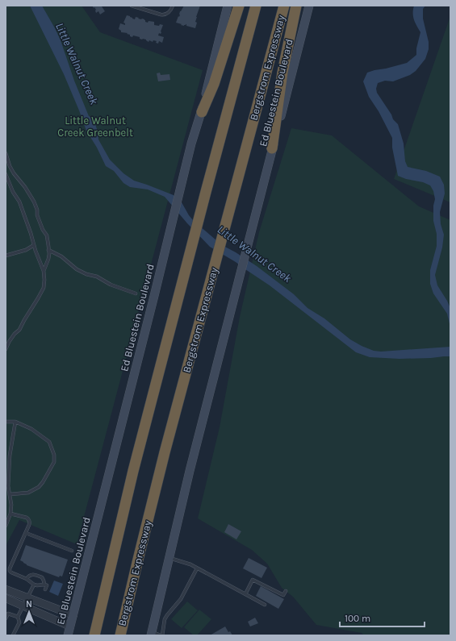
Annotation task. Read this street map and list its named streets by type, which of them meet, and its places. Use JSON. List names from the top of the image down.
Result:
{
  "streets": {
    "highway": ["Bergstrom Expressway"],
    "main road": ["Ed Bluestein Boulevard"]
  },
  "water": ["Little Walnut Creek"],
  "parks": ["Little Walnut Creek Greenbelt"],
  "scale_bar": "100 m",
  "north": "top"
}
